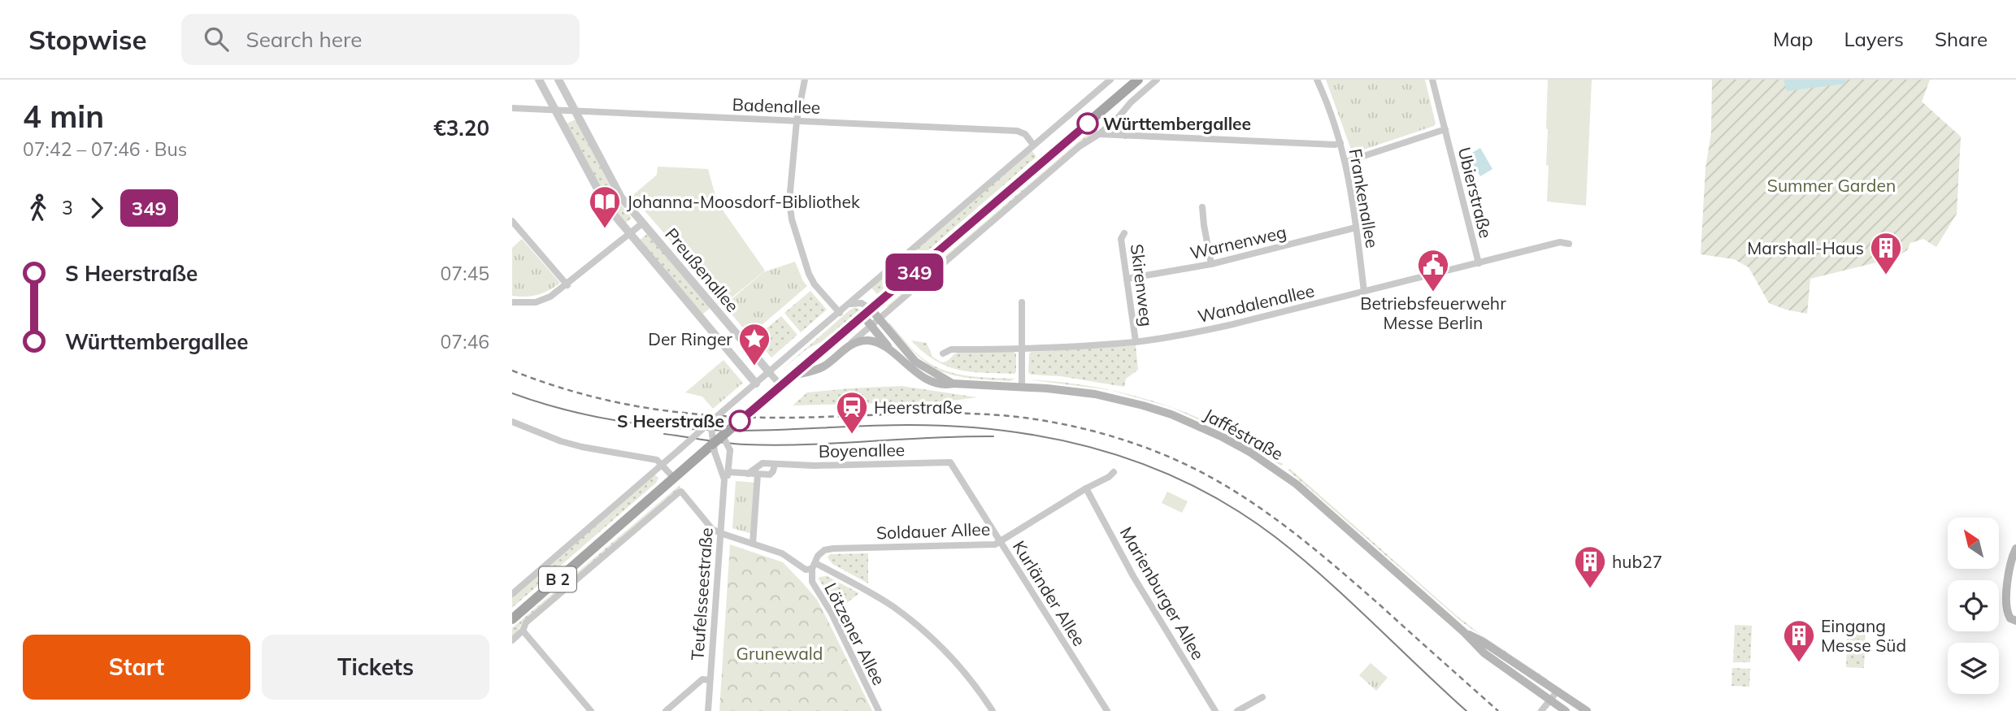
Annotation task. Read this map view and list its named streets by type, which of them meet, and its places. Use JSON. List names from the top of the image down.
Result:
{
  "streets": {
    "main road": ["Jafféstraße", "B 2"],
    "street": [
      "Badenallee",
      "Ubierstraße",
      "Frankenallee",
      "Warnenweg",
      "Preußenallee",
      "Skirenweg",
      "Wandalenallee",
      "Boyenallee",
      "Soldauer Allee",
      "Kurländer Allee",
      "Marienburger Allee",
      "Teufelsseestraße",
      "Lötzener Allee"
    ]
  },
  "crossings": [
    ["Badenallee", "Preußenallee"],
    ["Ubierstraße", "Wandalenallee"],
    ["Frankenallee", "Warnenweg"],
    ["Frankenallee", "Wandalenallee"],
    ["Warnenweg", "Skirenweg"],
    ["Preußenallee", "B 2"],
    ["Skirenweg", "Wandalenallee"],
    ["Jafféstraße", "B 2"],
    ["Boyenallee", "Kurländer Allee"],
    ["Soldauer Allee", "Kurländer Allee"],
    ["Soldauer Allee", "Marienburger Allee"],
    ["Soldauer Allee", "Lötzener Allee"],
    ["B 2", "Teufelsseestraße"]
  ],
  "parks": ["Summer Garden", "Grunewald"],
  "places": {
    "other": ["Württembergallee", "S Heerstraße"],
    "library": ["Johanna-Moosdorf-Bibliothek"],
    "building": ["Marshall-Haus", "hub27", "Eingang Messe Süd"],
    "public building": ["Betriebsfeuerwehr Messe Berlin"],
    "place": ["Der Ringer"],
    "station": ["Heerstraße"]
  },
  "lines": ["bus line 349"],
  "north": "top left",
  "page": {
    "header": "Stopwise",
    "search": "Search here",
    "nav": ["Map", "Layers", "Share"],
    "heading": ["4 min", "07:42 – 07:46 · Bus", "€3.20"],
    "on_map": "349",
    "legs": ["3", "349"],
    "list": [
      {
        "name": "S Heerstraße",
        "value": "07:45"
      },
      {
        "name": "Württembergallee",
        "value": "07:46"
      }
    ],
    "buttons": ["Start", "Tickets"]
  }
}
